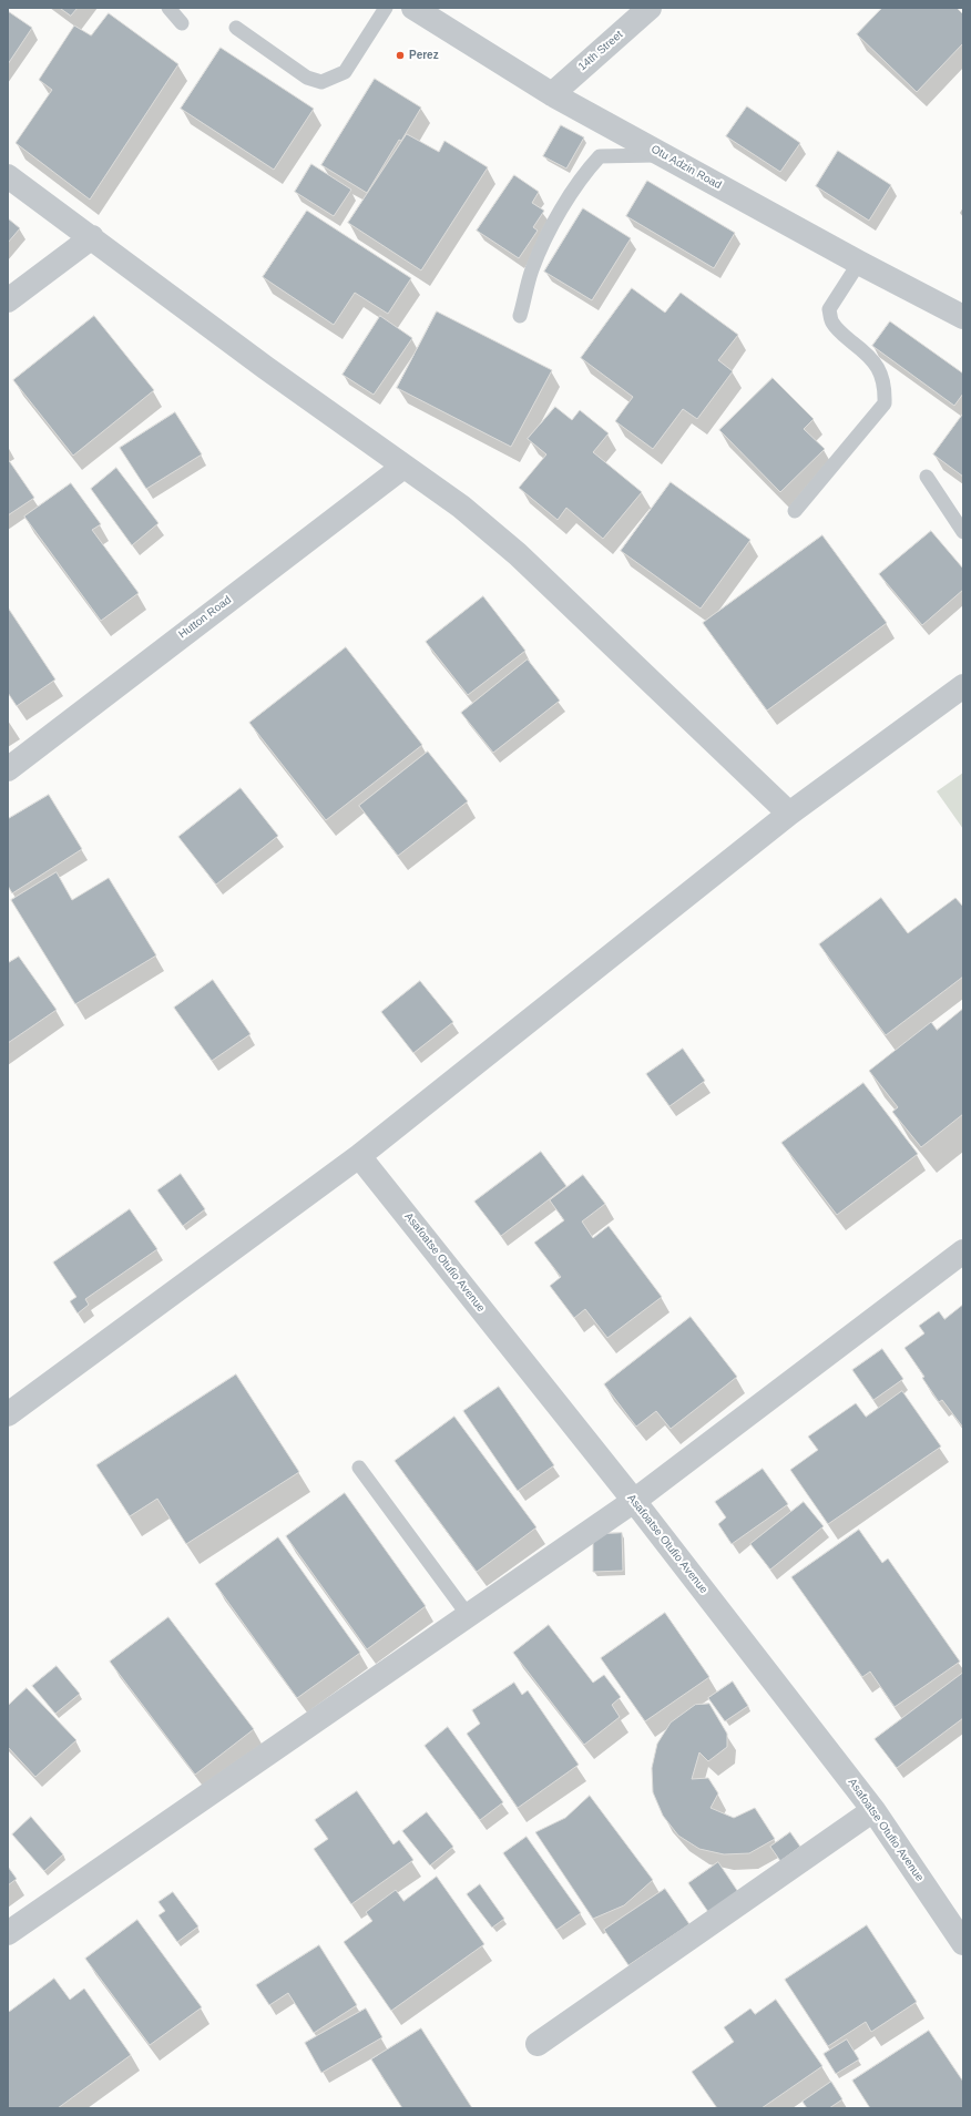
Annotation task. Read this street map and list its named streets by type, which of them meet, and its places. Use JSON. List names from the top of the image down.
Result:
{
  "streets": {
    "street": [
      "14th Street",
      "Otu Adzin Road",
      "Hutton Road",
      "Asafoatse Otufio Avenue"
    ]
  },
  "crossings": [
    ["14th Street", "Otu Adzin Road"]
  ],
  "places": ["Perez"]
}
